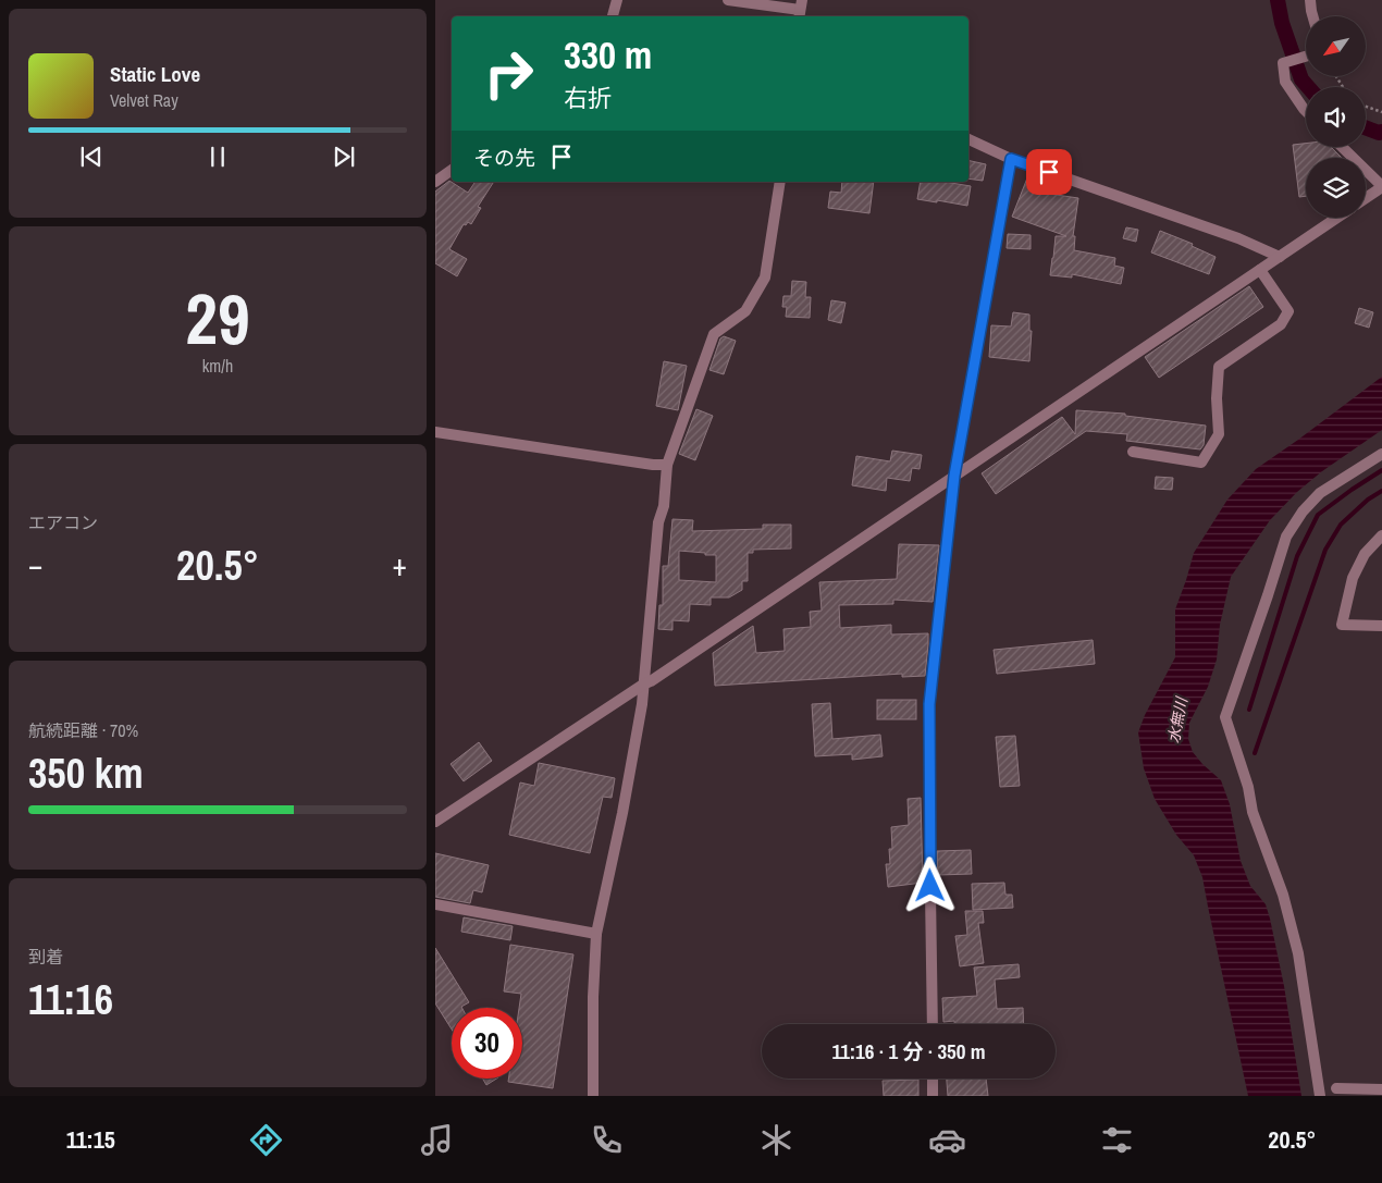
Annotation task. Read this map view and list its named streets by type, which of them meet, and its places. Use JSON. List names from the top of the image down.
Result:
{
  "water": ["水無川"],
  "north": "bottom left",
  "page": {
    "turn": ["330 m", "右折"],
    "song": ["Static Love", "Velvet Ray"],
    "then": "その先",
    "tile": [
      ["29", "km/h"],
      "エアコン",
      ["航続距離 · 70%", "350 km"],
      ["到着", "11:16"]
    ],
    "heat": ["−", "20.5°", "+"],
    "limit": "30",
    "trip": "11:16 · 1 分 · 350 m",
    "tabs": ["11:15", "20.5°"]
  }
}
